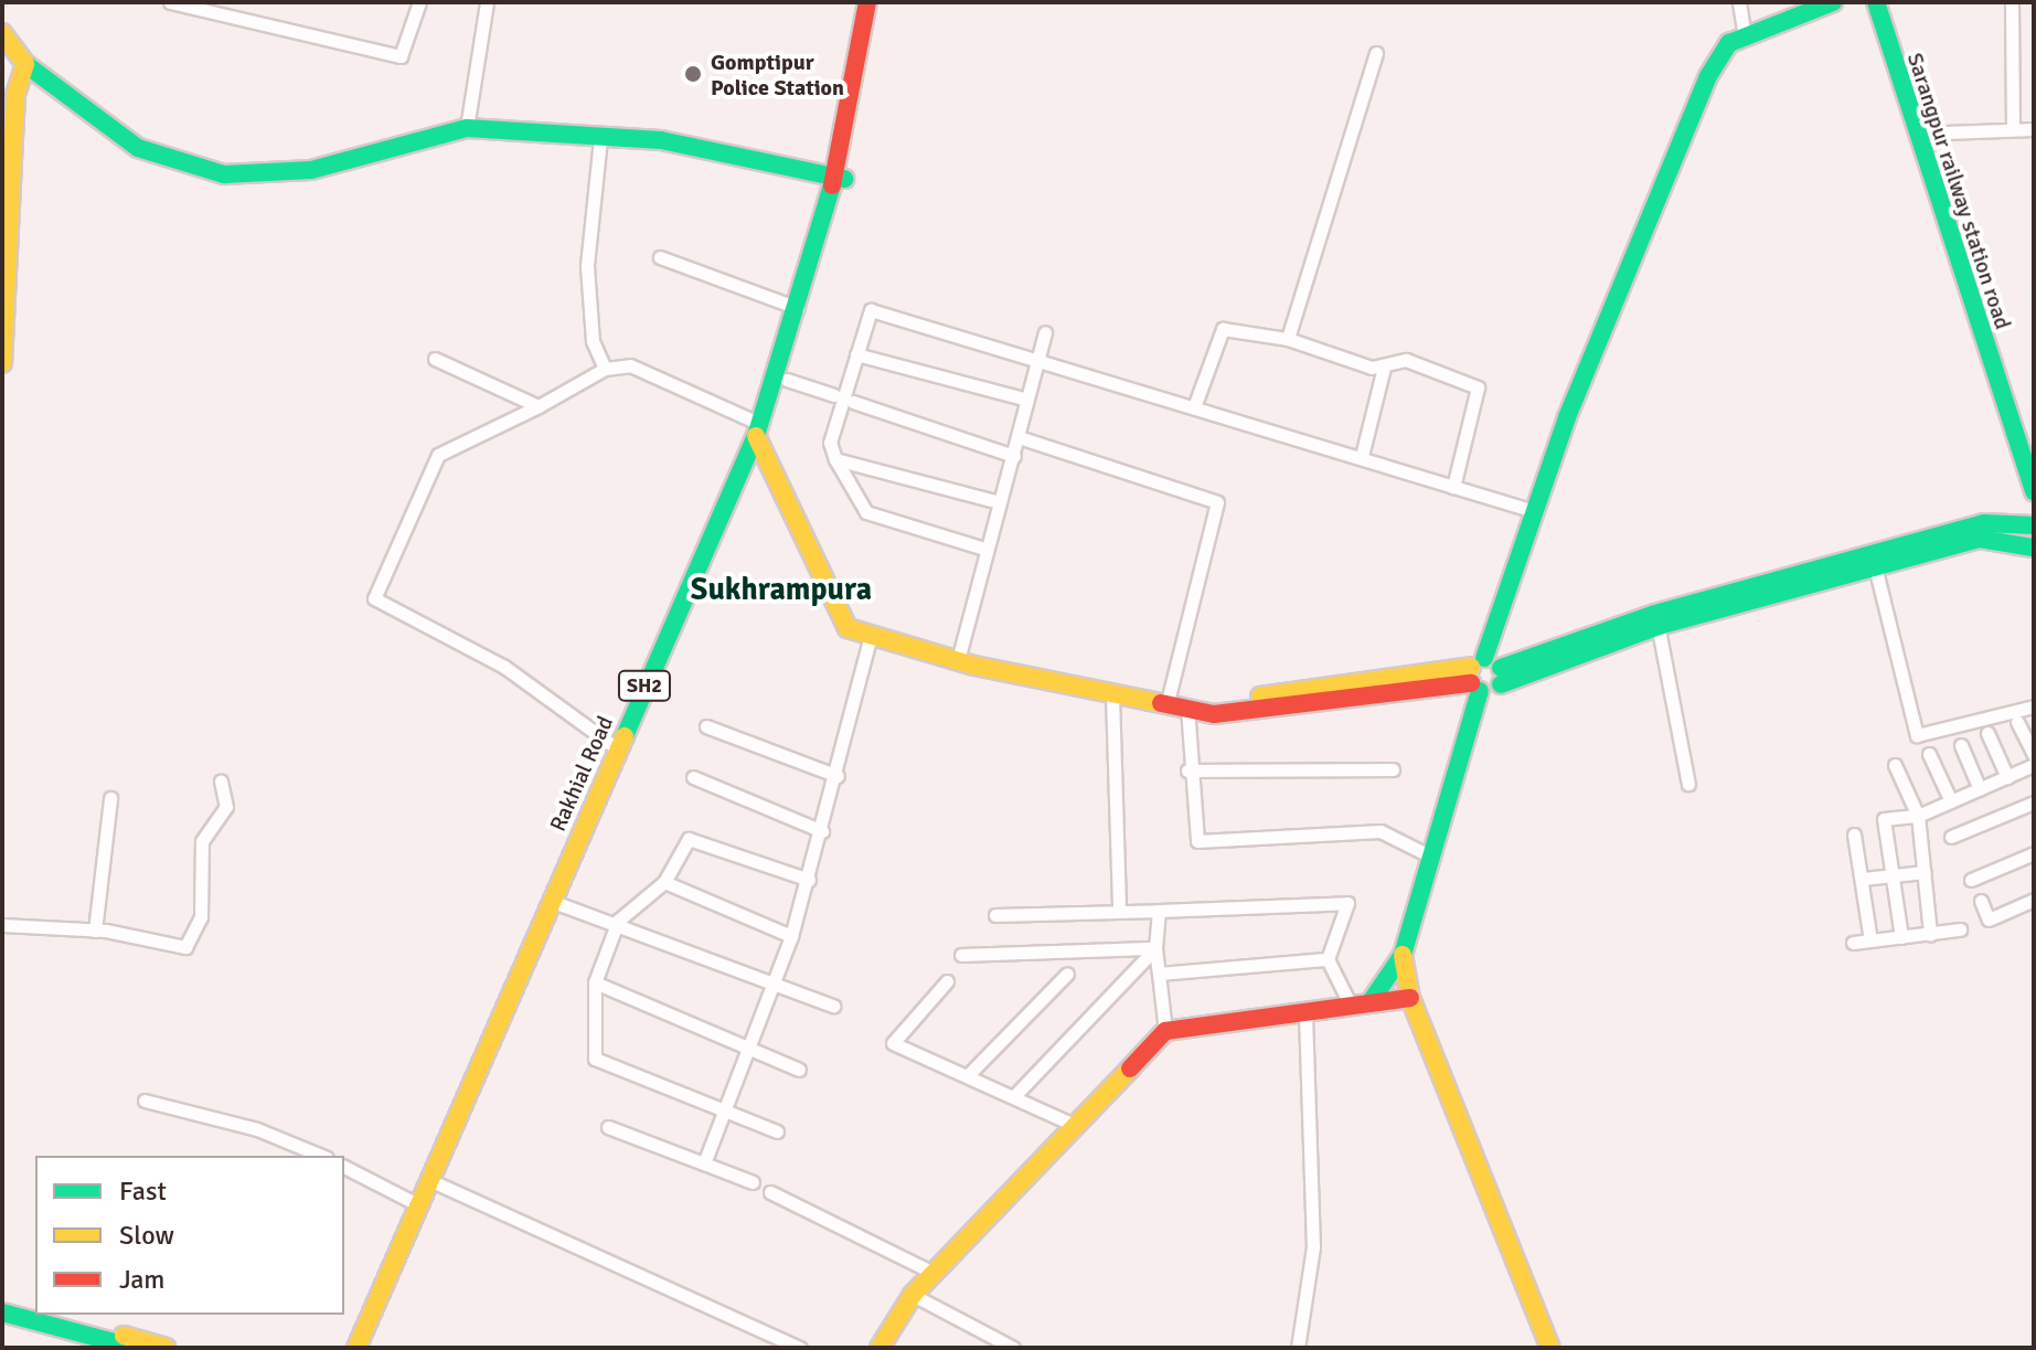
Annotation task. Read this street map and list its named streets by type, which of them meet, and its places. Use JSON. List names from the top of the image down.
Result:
{
  "streets": {
    "street": ["Sarangpur railway station road", "SH2", "Rakhial Road"]
  },
  "districts": ["Sukhrampura"],
  "places": ["Gomptipur Police Station"],
  "legend": ["Fast", "Slow", "Jam"]
}
